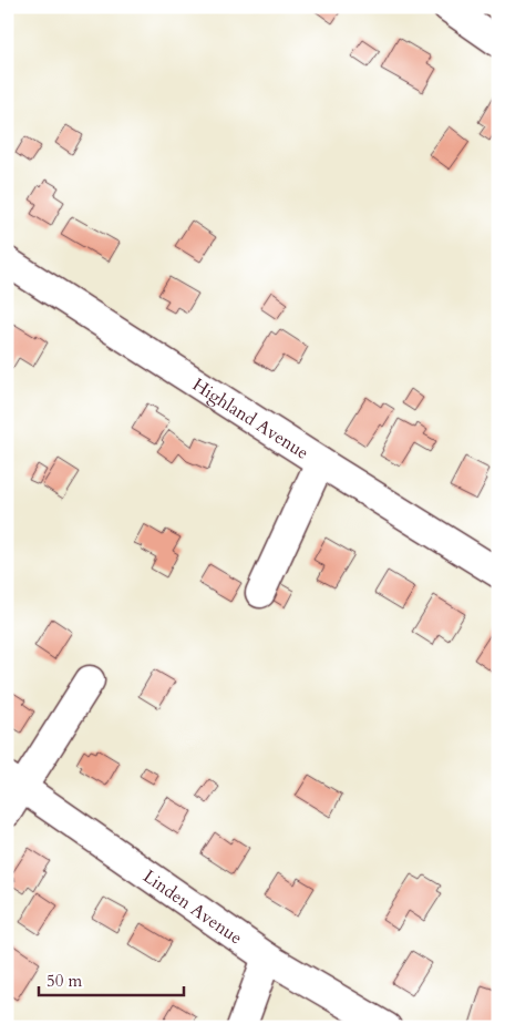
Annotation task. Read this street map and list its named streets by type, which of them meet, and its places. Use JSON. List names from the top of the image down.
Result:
{
  "streets": {
    "street": ["Highland Avenue", "Linden Avenue"]
  },
  "scale_bar": "50 m"
}
